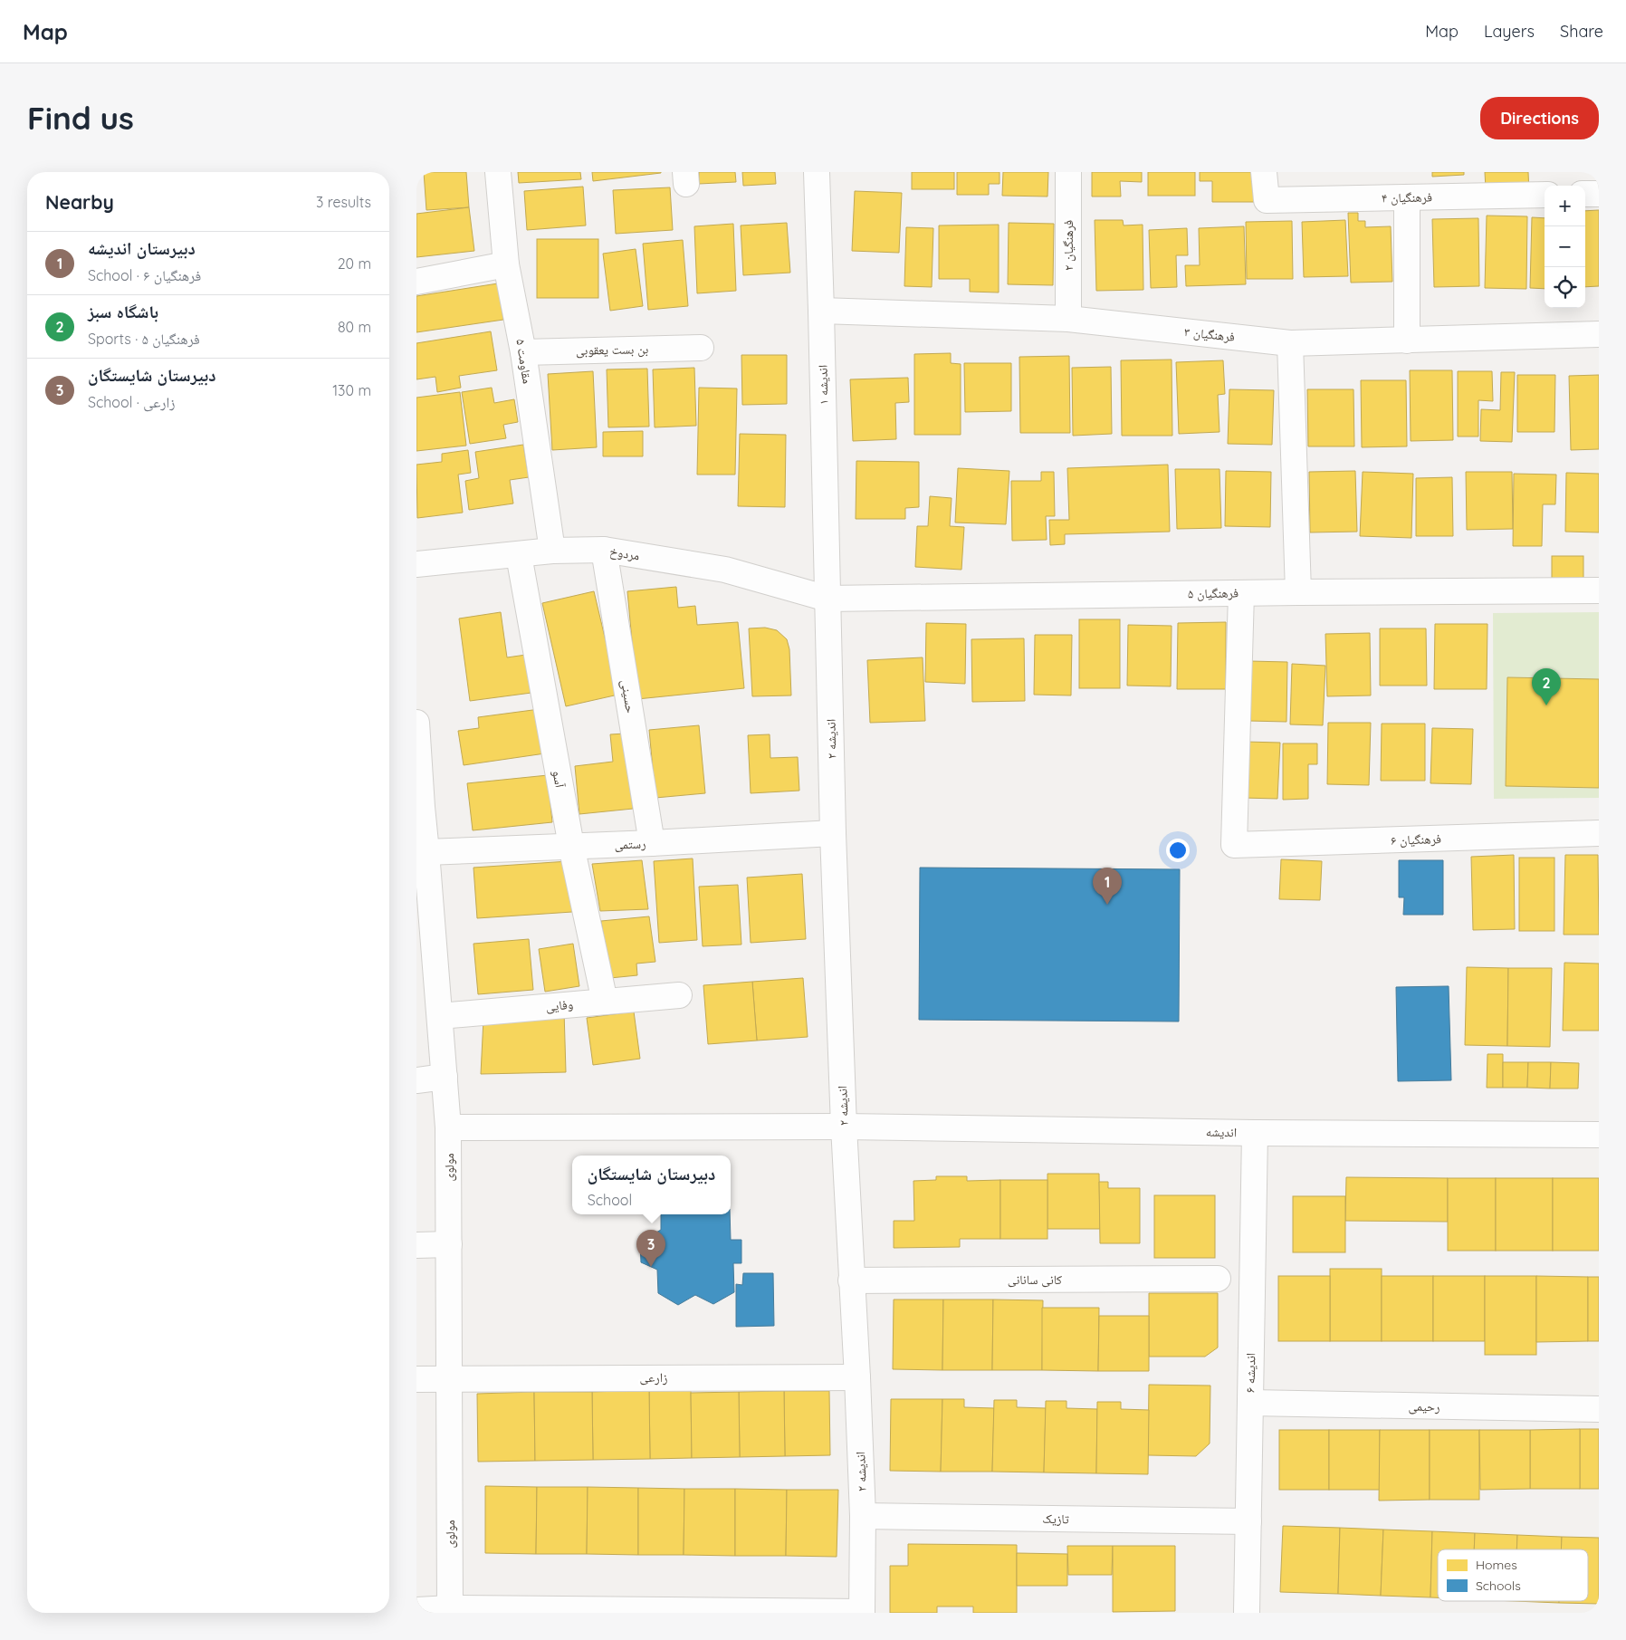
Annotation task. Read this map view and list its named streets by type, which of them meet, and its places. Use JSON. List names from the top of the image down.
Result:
{
  "streets": {
    "street": [
      "فرهنگیان ۴",
      "فرهنگیان ۲",
      "فرهنگیان ۳",
      "بن بست یعقوبی",
      "مقاومت ۵",
      "اندیشه ۱",
      "مردوخ",
      "فرهنگیان ۵",
      "حسینی",
      "اندیشه ۲",
      "آسو",
      "فرهنگیان ۶",
      "رستمی",
      "وفایی",
      "اندیشه",
      "مولوی",
      "کانی سانانی",
      "اندیشه ۶",
      "زارعی",
      "رحیمی",
      "تازیک"
    ]
  },
  "crossings": [
    ["فرهنگیان ۲", "فرهنگیان ۳"],
    ["فرهنگیان ۳", "اندیشه ۱"],
    ["بن بست یعقوبی", "مقاومت ۵"],
    ["مقاومت ۵", "مردوخ"],
    ["اندیشه ۱", "مردوخ"],
    ["اندیشه ۱", "فرهنگیان ۵"],
    ["اندیشه ۱", "اندیشه ۲"],
    ["مردوخ", "فرهنگیان ۵"],
    ["مردوخ", "حسینی"],
    ["مردوخ", "اندیشه ۲"],
    ["مردوخ", "آسو"],
    ["فرهنگیان ۵", "اندیشه ۲"],
    ["فرهنگیان ۵", "فرهنگیان ۶"],
    ["حسینی", "رستمی"],
    ["اندیشه ۲", "رستمی"],
    ["اندیشه ۲", "اندیشه"],
    ["اندیشه ۲", "کانی سانانی"],
    ["اندیشه ۲", "زارعی"],
    ["اندیشه ۲", "تازیک"],
    ["آسو", "رستمی"],
    ["آسو", "وفایی"],
    ["رستمی", "مولوی"],
    ["وفایی", "مولوی"],
    ["اندیشه", "مولوی"],
    ["اندیشه", "اندیشه ۶"],
    ["مولوی", "زارعی"],
    ["اندیشه ۶", "رحیمی"],
    ["اندیشه ۶", "تازیک"]
  ],
  "legend": ["Homes", "Schools"],
  "page": {
    "header": "Map",
    "nav": ["Map", "Layers", "Share"],
    "buttons": "Directions",
    "title": "Find us",
    "heading": ["Nearby", "3 results"],
    "map_buttons": ["+", "−"],
    "list": [
      {
        "mark": "1",
        "name": "دبیرستان اندیشه",
        "note": "School · فرهنگیان ۶",
        "value": "20 m"
      },
      {
        "mark": "2",
        "name": "باشگاه سبز",
        "note": "Sports · فرهنگیان ۵",
        "value": "80 m"
      },
      {
        "mark": "3",
        "name": "دبیرستان شایستگان",
        "note": "School · زارعی",
        "value": "130 m"
      }
    ],
    "pins": ["2", "1", "3"],
    "popup": ["دبیرستان شایستگان", "School"]
  }
}
